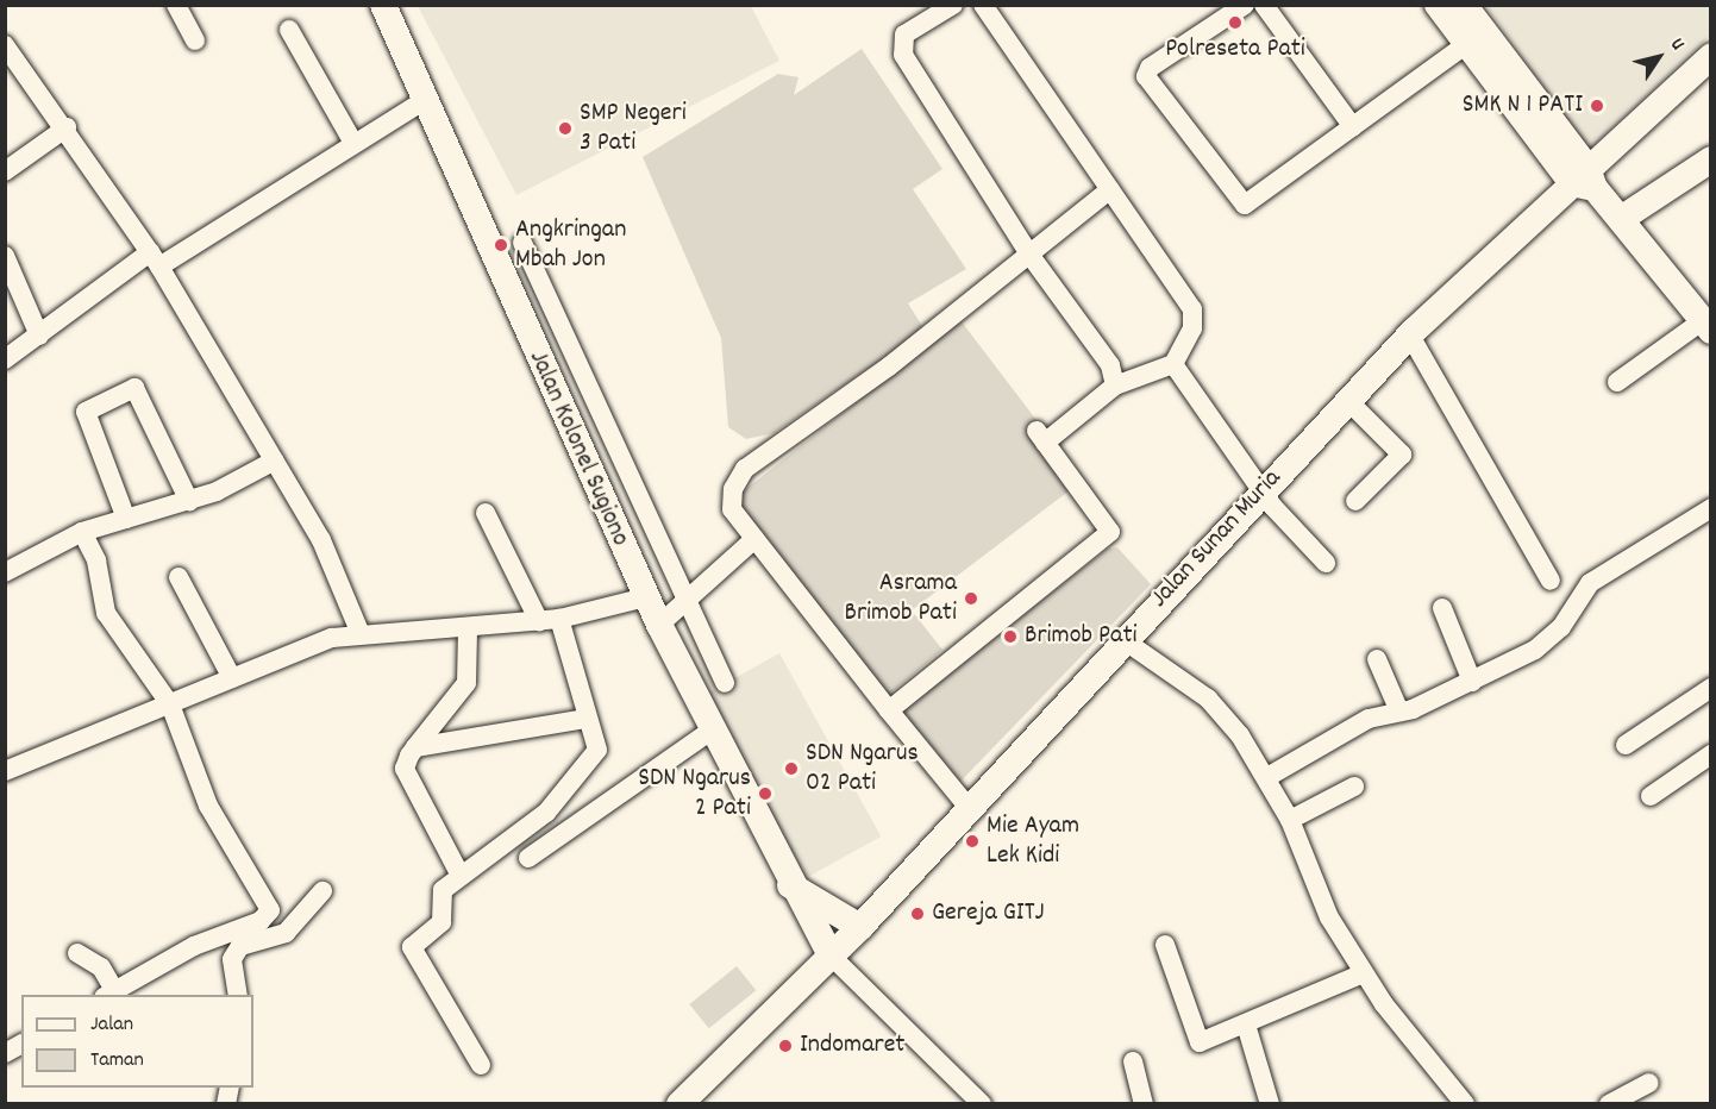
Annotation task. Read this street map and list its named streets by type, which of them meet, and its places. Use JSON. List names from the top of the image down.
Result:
{
  "streets": {
    "main road": ["Jalan Kolonel Sugiono", "Jalan Sunan Muria"]
  },
  "crossings": [
    ["Jalan Kolonel Sugiono", "Jalan Sunan Muria"]
  ],
  "places": [
    "Polreseta Pati",
    "SMK N 1 PATI",
    "SMP Negeri 3 Pati",
    "Angkringan Mbah Jon",
    "Asrama Brimob Pati",
    "Brimob Pati",
    "SDN Ngarus 02 Pati",
    "SDN Ngarus 2 Pati",
    "Mie Ayam Lek Kidi",
    "Gereja GITJ",
    "Indomaret"
  ],
  "legend": ["Jalan", "Taman"],
  "north": "top right"
}
